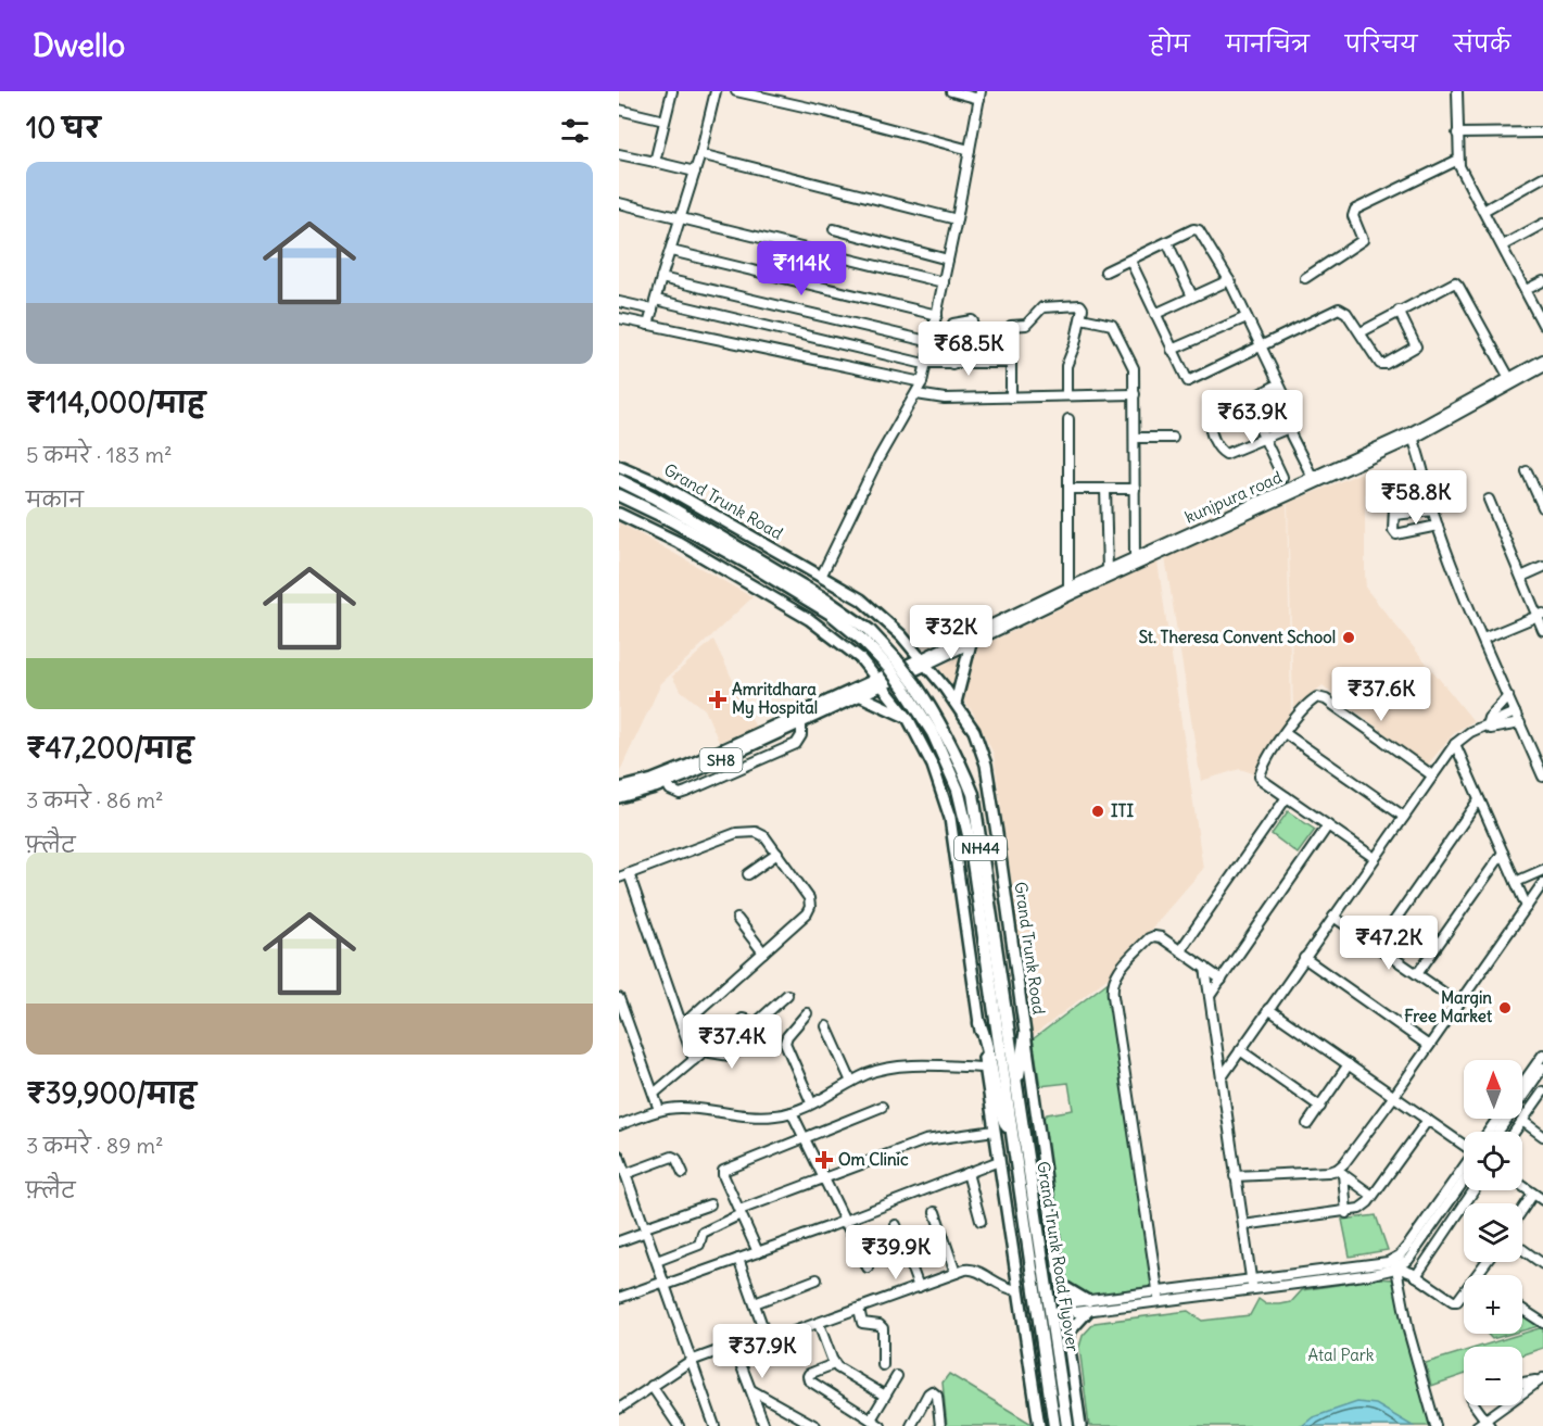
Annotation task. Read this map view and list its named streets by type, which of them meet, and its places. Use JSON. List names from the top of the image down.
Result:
{
  "streets": {
    "highway": ["NH44", "Grand Trunk Road Flyover"],
    "main road": ["Grand Trunk Road", "SH8"],
    "street": ["kunjpura road"]
  },
  "crossings": [
    ["kunjpura road", "Grand Trunk Road"],
    ["kunjpura road", "SH8"],
    ["Grand Trunk Road", "SH8"],
    ["NH44", "Grand Trunk Road Flyover"]
  ],
  "parks": ["Atal Park"],
  "places": {
    "other": ["St. Theresa Convent School", "ITI", "Margin Free Market"],
    "health": ["Amritdhara My Hospital", "Om Clinic"]
  },
  "north": "top",
  "page": {
    "header": "Dwello",
    "nav": [
      "होम",
      "मानचित्र",
      "परिचय",
      "संपर्क"
    ],
    "heading": "10 घर",
    "list": [
      {
        "name": "₹114,000/माह",
        "note": "5 कमरे · 183 m² · मकान"
      },
      {
        "name": "₹47,200/माह",
        "note": "3 कमरे · 86 m² · फ़्लैट"
      },
      {
        "name": "₹39,900/माह",
        "note": "3 कमरे · 89 m² · फ़्लैट"
      }
    ],
    "price": [
      "₹114K",
      "₹68.5K",
      "₹63.9K",
      "₹58.8K",
      "₹32K",
      "₹37.6K",
      "₹47.2K",
      "₹37.4K",
      "₹39.9K",
      "₹37.9K"
    ],
    "map_buttons": ["+", "−"]
  }
}
